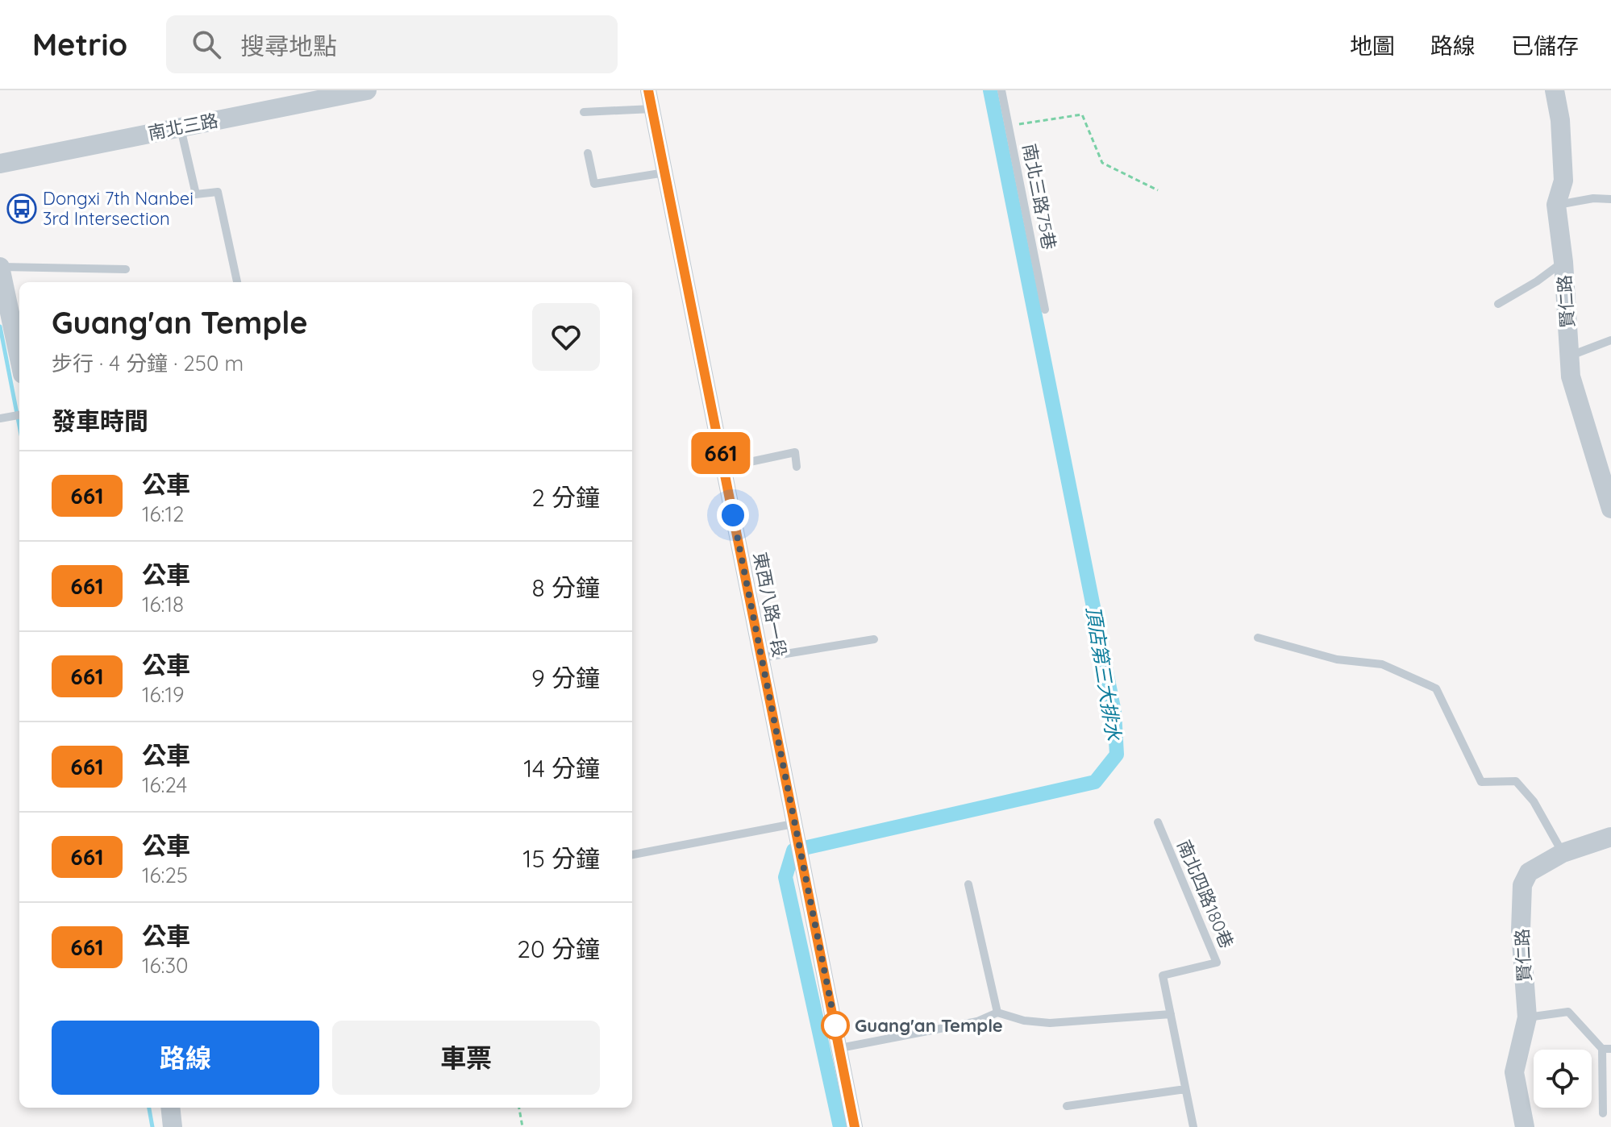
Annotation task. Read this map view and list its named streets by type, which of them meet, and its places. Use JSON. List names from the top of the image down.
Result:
{
  "streets": {
    "street": ["南北三路", "賢仁路", "東西八路一段"],
    "lane": ["南北三路75巷", "南北四路180巷"]
  },
  "water": ["頂店第三大排水"],
  "places": {
    "bus stop": ["Dongxi 7th Nanbei 3rd Intersection"],
    "other": ["Guang'an Temple"]
  },
  "lines": ["bus line 661"],
  "page": {
    "header": "Metrio",
    "search": "搜尋地點",
    "nav": ["地圖", "路線", "已儲存"],
    "on_map": "661",
    "heading": [
      ["Guang'an Temple", "步行 · 4 分鐘 · 250 m"],
      "發車時間"
    ],
    "list": [
      {
        "mark": "661",
        "name": "公車",
        "note": "16:12",
        "value": "2 分鐘"
      },
      {
        "mark": "661",
        "name": "公車",
        "note": "16:18",
        "value": "8 分鐘"
      },
      {
        "mark": "661",
        "name": "公車",
        "note": "16:19",
        "value": "9 分鐘"
      },
      {
        "mark": "661",
        "name": "公車",
        "note": "16:24",
        "value": "14 分鐘"
      },
      {
        "mark": "661",
        "name": "公車",
        "note": "16:25",
        "value": "15 分鐘"
      },
      {
        "mark": "661",
        "name": "公車",
        "note": "16:30",
        "value": "20 分鐘"
      }
    ],
    "buttons": ["路線", "車票"]
  }
}
